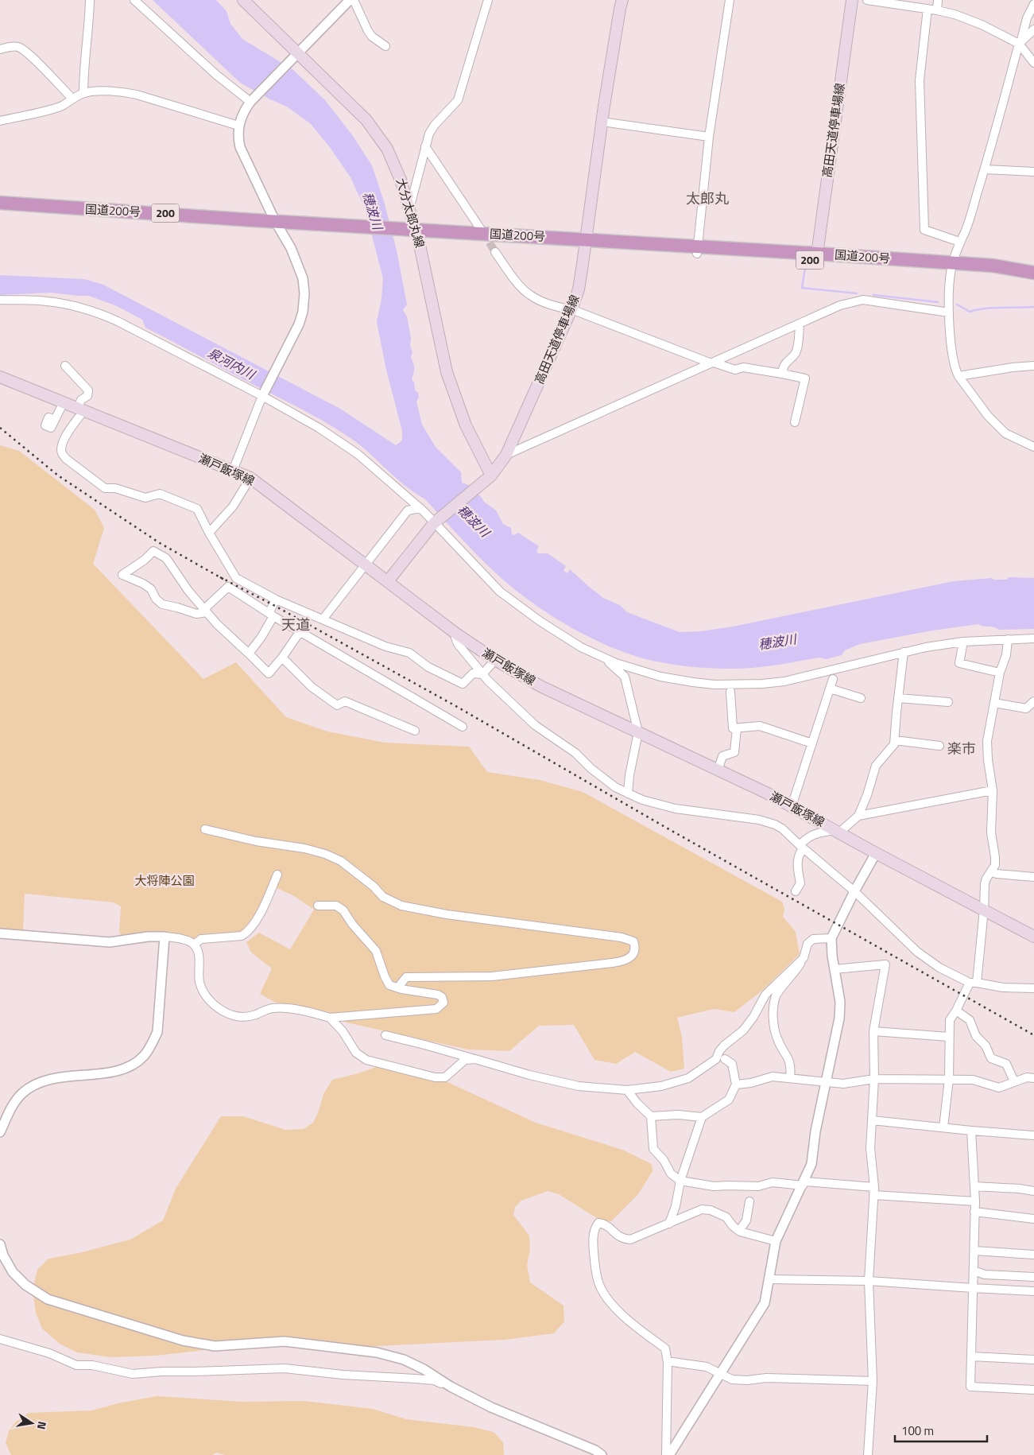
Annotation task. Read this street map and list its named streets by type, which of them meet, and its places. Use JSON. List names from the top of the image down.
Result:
{
  "streets": {
    "highway": ["国道200号", "200"],
    "main road": ["高田天道停車場線", "大分太郎丸線", "瀬戸飯塚線"]
  },
  "crossings": [
    ["高田天道停車場線", "国道200号"],
    ["高田天道停車場線", "大分太郎丸線"],
    ["高田天道停車場線", "瀬戸飯塚線"],
    ["国道200号", "大分太郎丸線"]
  ],
  "districts": ["太郎丸", "天道", "楽市"],
  "water": ["穂波川", "泉河内川"],
  "parks": ["大将陣公園"],
  "scale_bar": "100 m",
  "north": "right"
}
